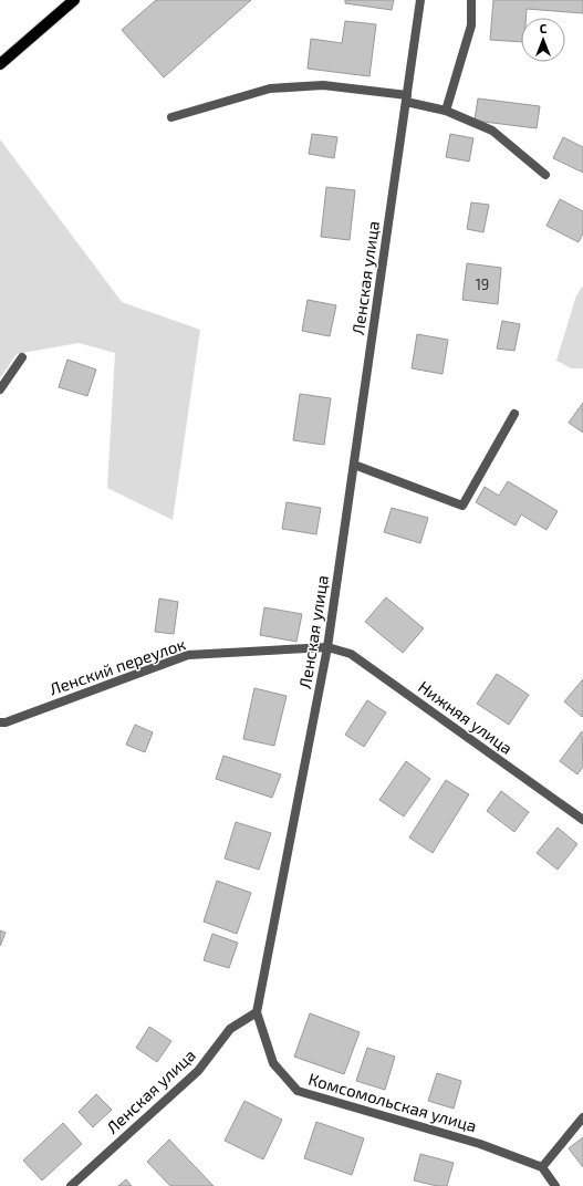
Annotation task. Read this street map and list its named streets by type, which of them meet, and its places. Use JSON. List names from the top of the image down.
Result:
{
  "streets": {
    "street": [
      "Ленская улица",
      "Ленский переулок",
      "Нижняя улица",
      "Комсомольская улица"
    ]
  },
  "crossings": [
    ["Ленская улица", "Ленский переулок"],
    ["Ленская улица", "Нижняя улица"],
    ["Ленская улица", "Комсомольская улица"],
    ["Ленский переулок", "Нижняя улица"]
  ],
  "house_numbers": ["19"],
  "north": "top"
}
